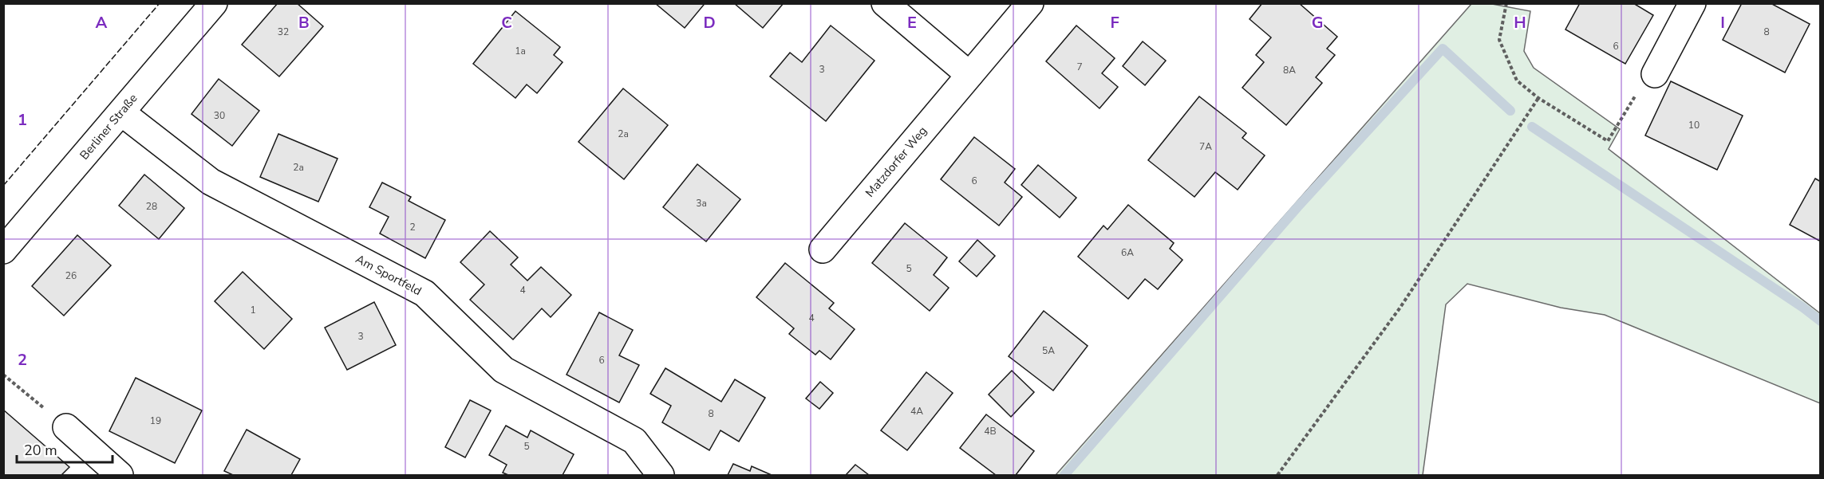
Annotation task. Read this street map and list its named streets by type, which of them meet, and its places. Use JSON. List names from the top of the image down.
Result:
{
  "streets": {
    "street": ["Berliner Straße", "Matzdorfer Weg", "Am Sportfeld"]
  },
  "crossings": [
    ["Berliner Straße", "Am Sportfeld"]
  ],
  "house_numbers": [
    "32",
    "8",
    "6",
    "1a",
    "7",
    "3",
    "8A",
    "30",
    "10",
    "2a",
    "7A",
    "2a",
    "6",
    "3a",
    "28",
    "2",
    "6A",
    "5",
    "26",
    "4",
    "1",
    "4",
    "3",
    "5A",
    "6",
    "4A",
    "8",
    "19",
    "4B",
    "5"
  ],
  "scale_bar": "20 m",
  "grid": {
    "columns": [
      "A",
      "B",
      "C",
      "D",
      "E",
      "F",
      "G",
      "H",
      "I"
    ],
    "rows": ["1", "2"]
  }
}
